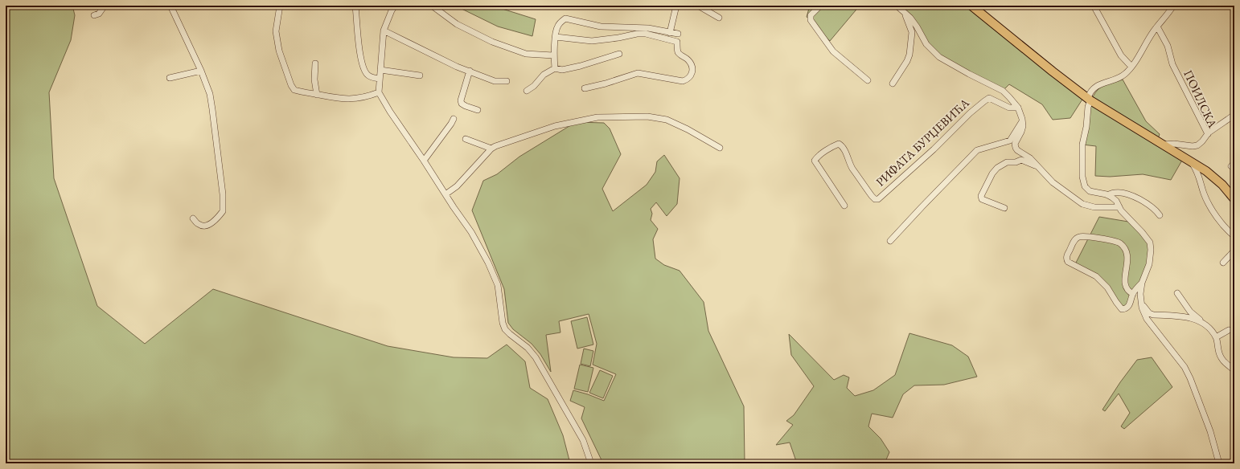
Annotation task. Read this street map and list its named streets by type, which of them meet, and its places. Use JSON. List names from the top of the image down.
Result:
{
  "streets": {
    "street": ["ПОИЛСКА", "РИФАТА БУРЏЕВИЋА"]
  }
}
